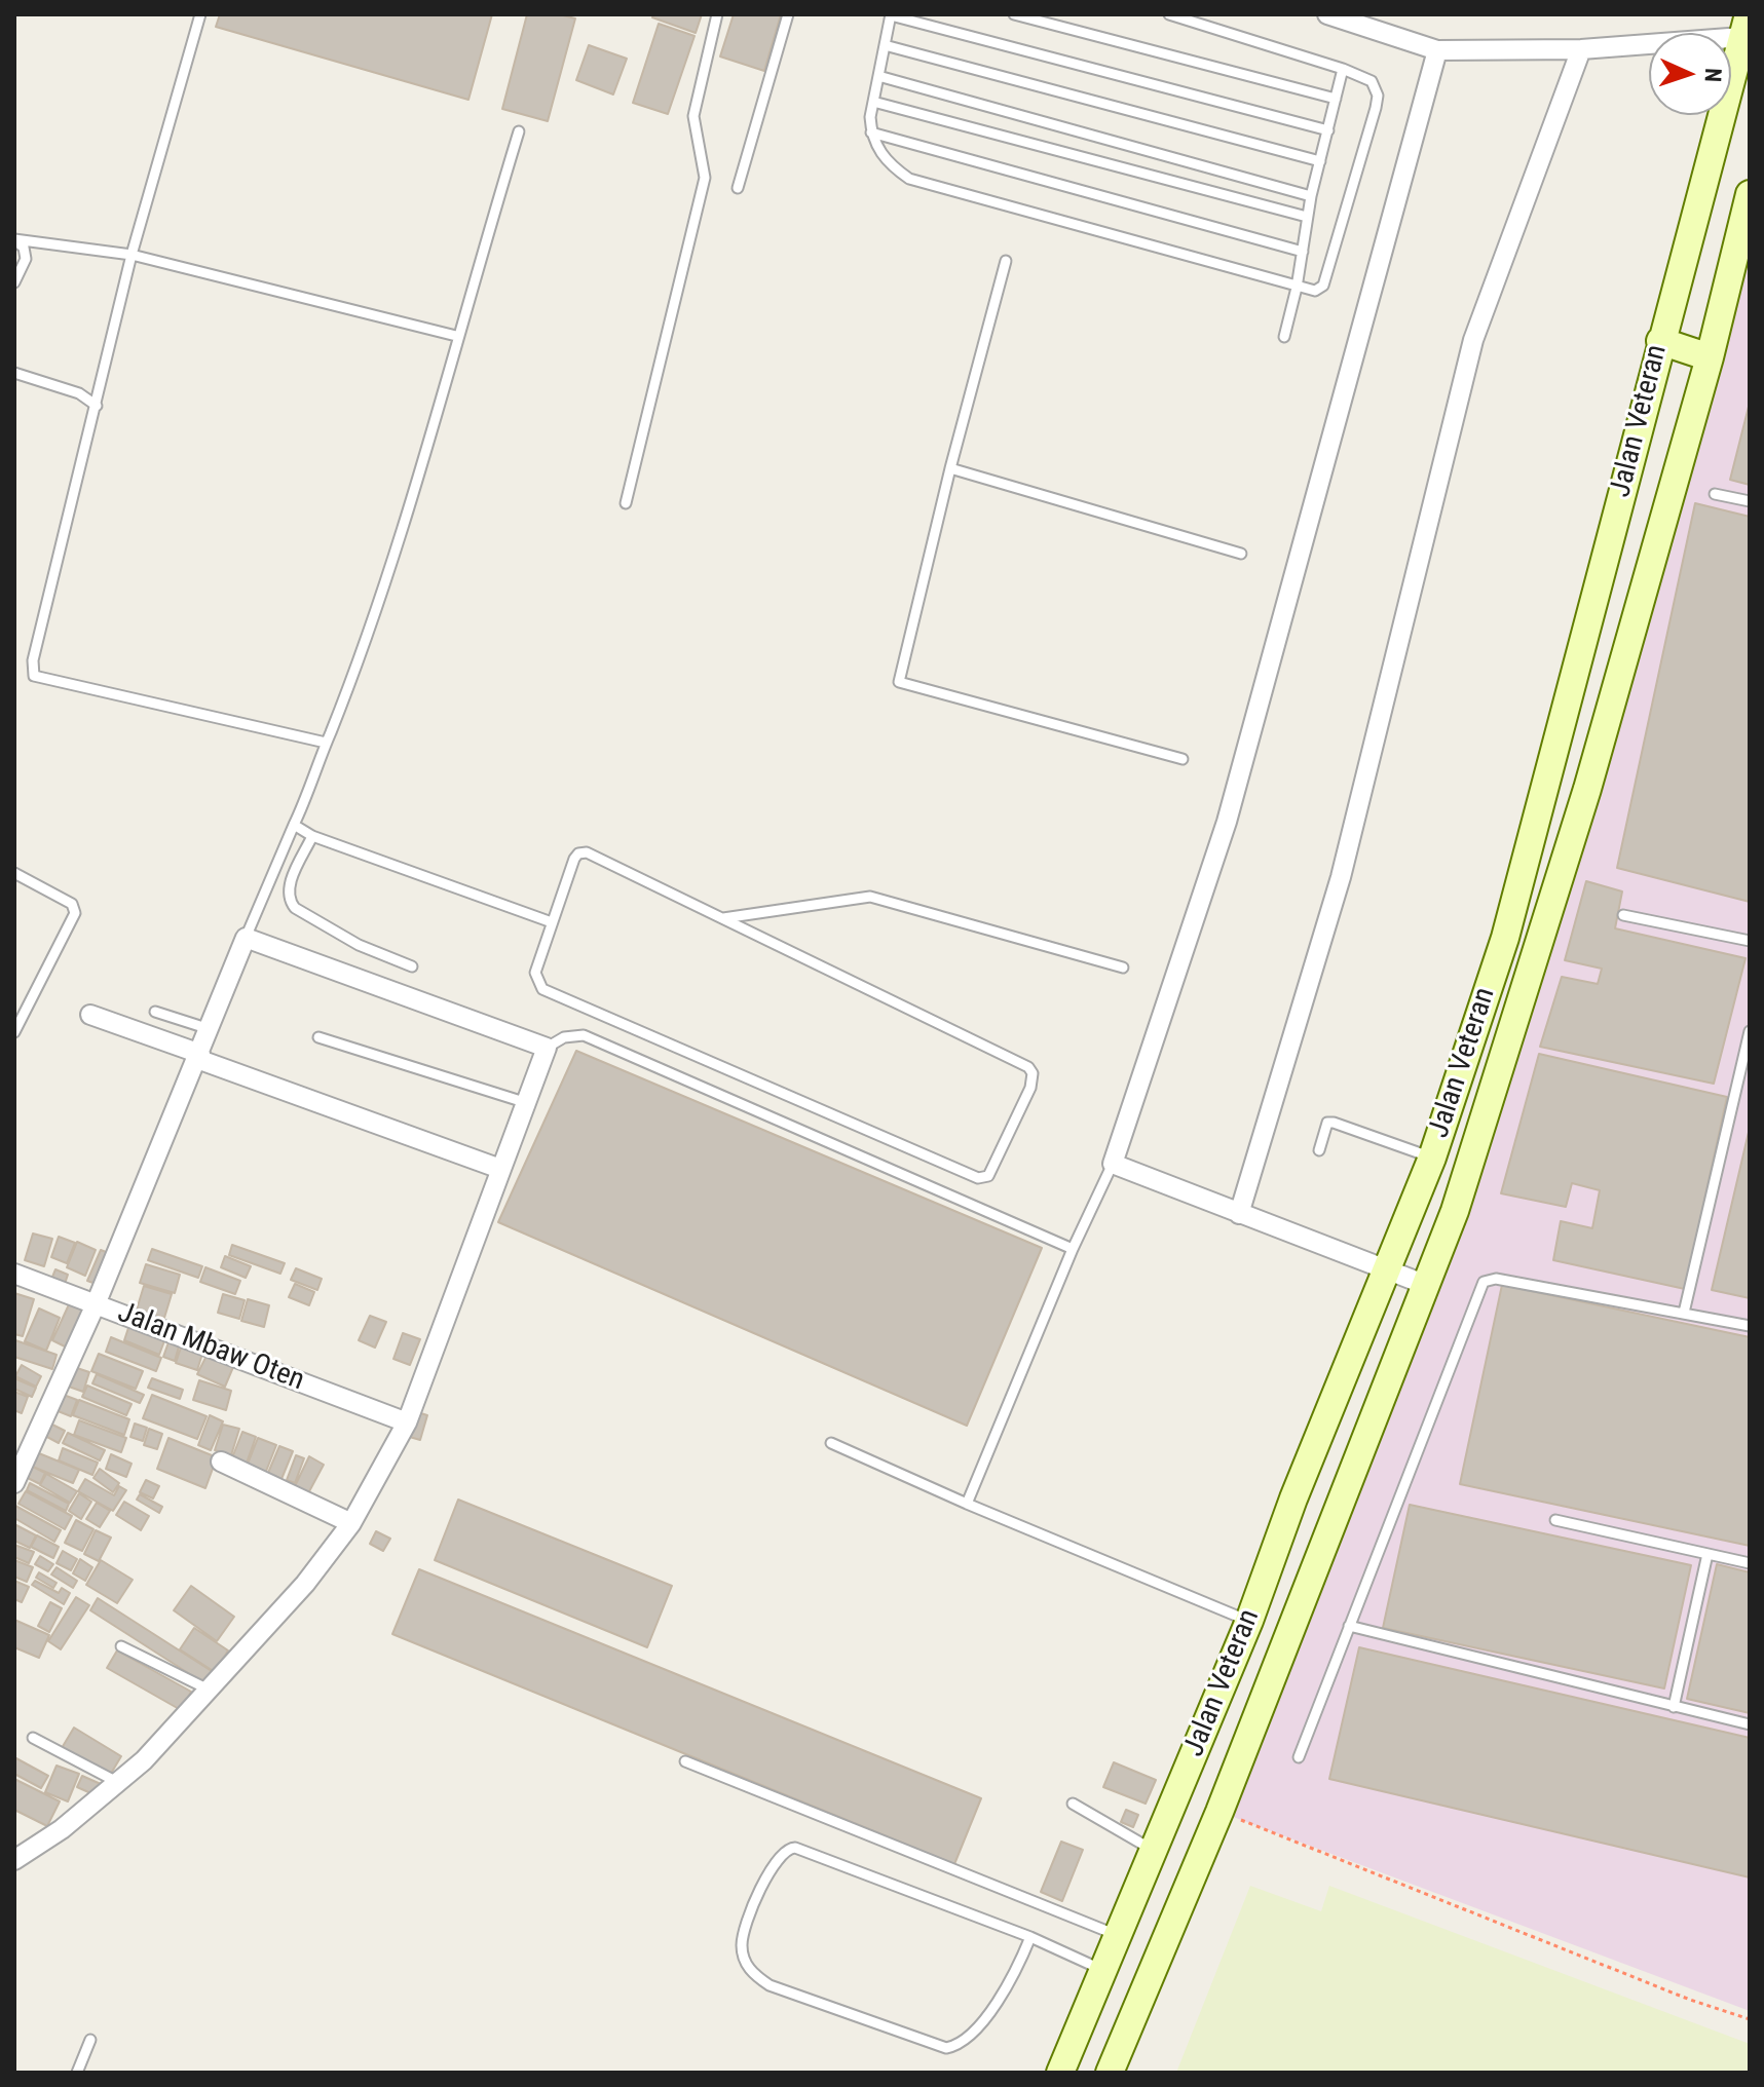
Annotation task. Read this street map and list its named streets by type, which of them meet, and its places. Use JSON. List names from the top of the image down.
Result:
{
  "streets": {
    "main road": ["Jalan Veteran"],
    "street": ["Jalan Mbaw Oten"]
  },
  "north": "right"
}
